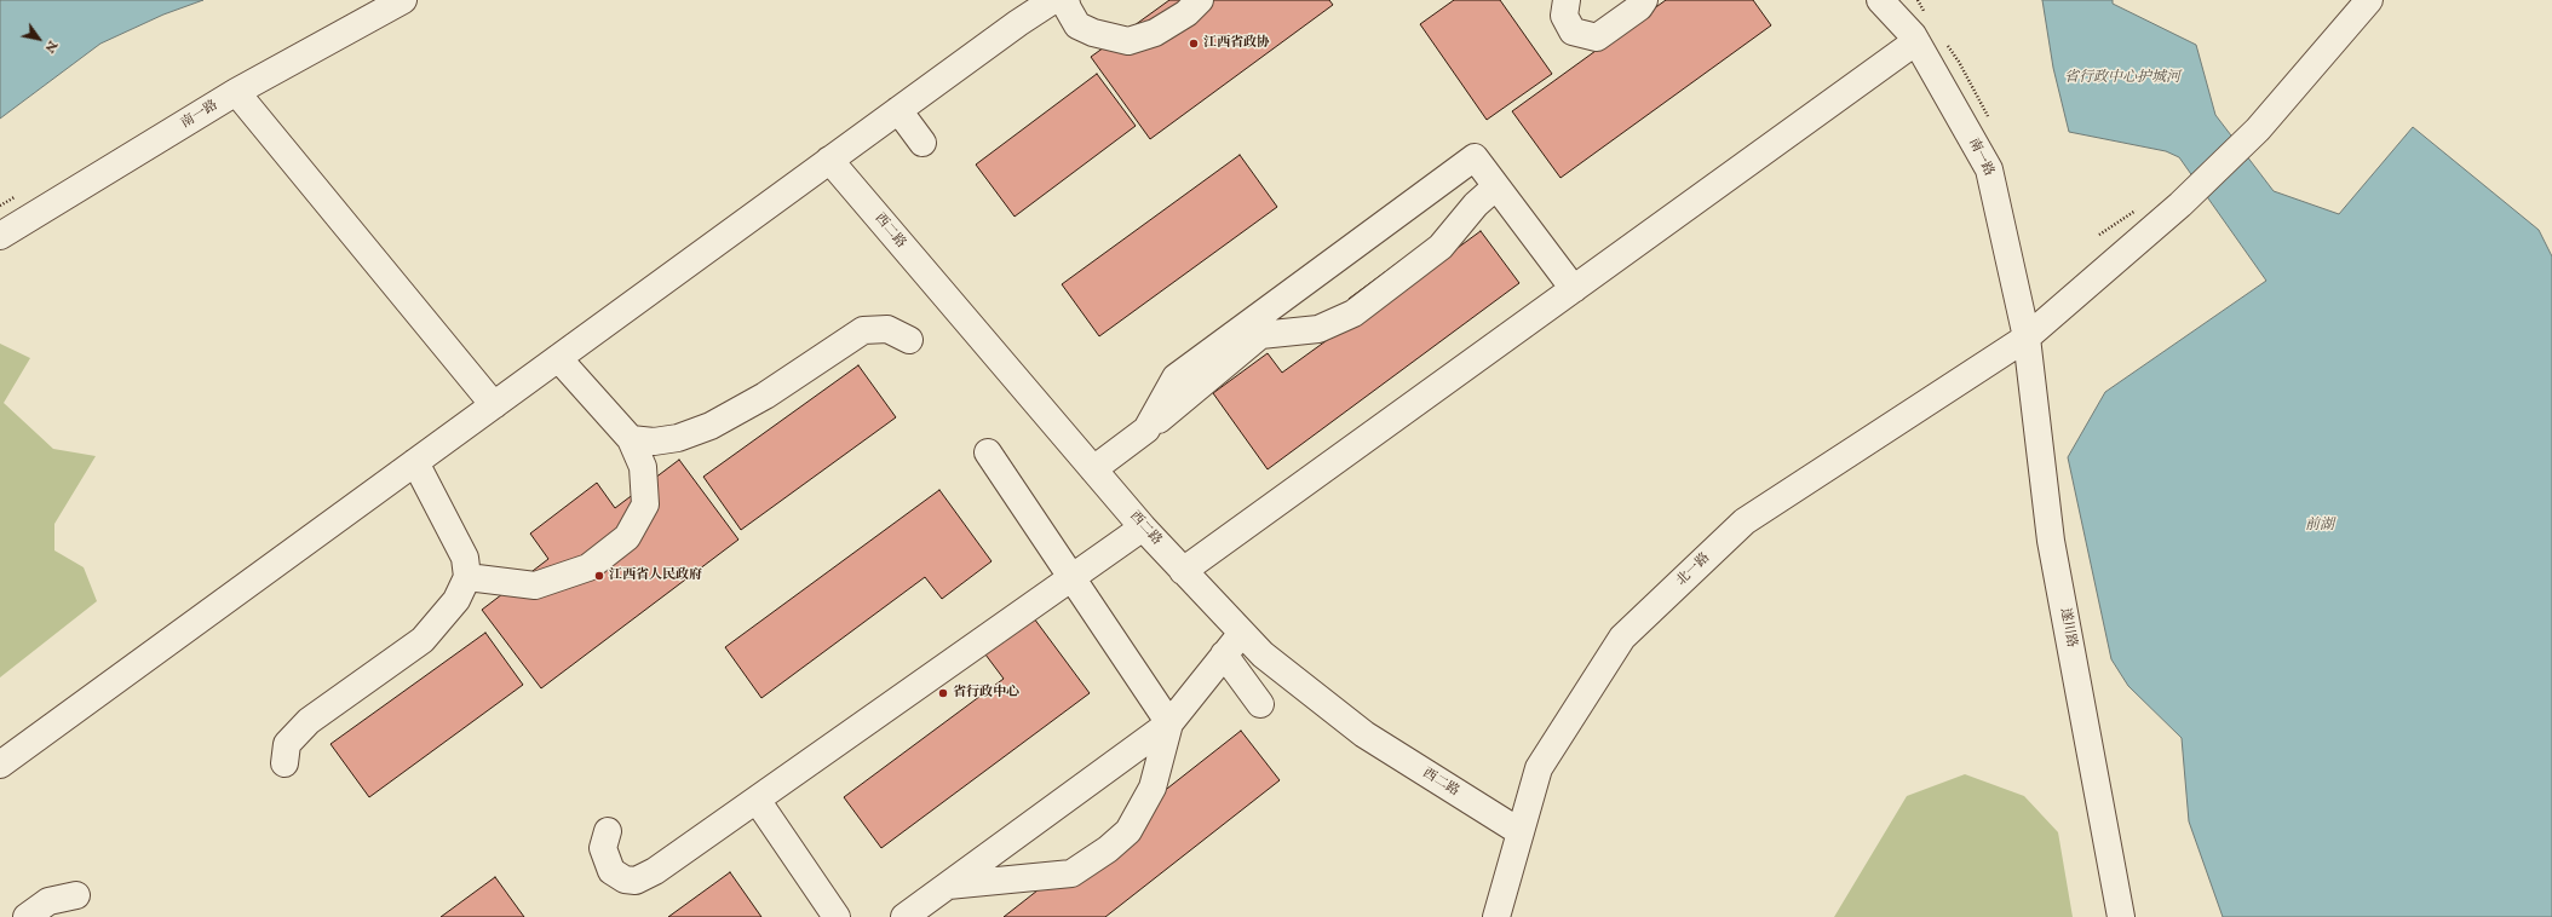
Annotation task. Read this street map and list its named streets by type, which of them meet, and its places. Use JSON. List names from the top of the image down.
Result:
{
  "streets": {
    "street": [
      "南一路",
      "西二路",
      "北一路",
      "遂川路"
    ]
  },
  "crossings": [
    ["南一路", "北一路"],
    ["南一路", "遂川路"],
    ["西二路", "北一路"],
    ["北一路", "遂川路"]
  ],
  "water": ["省行政中心护城河", "前湖"],
  "places": ["江西省政协", "江西省人民政府", "省行政中心"],
  "north": "bottom right"
}
